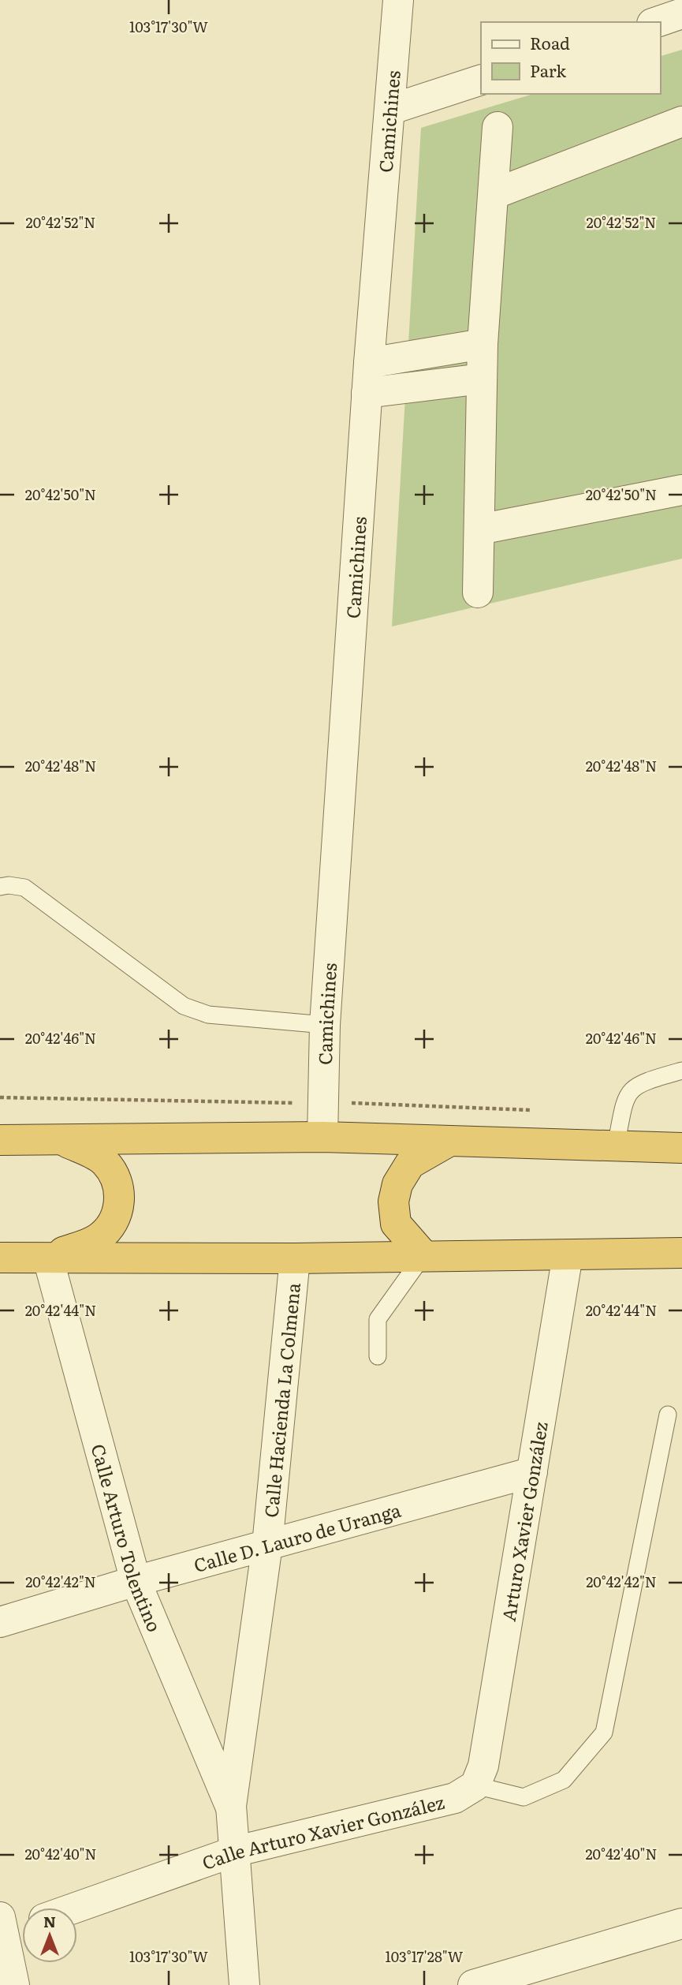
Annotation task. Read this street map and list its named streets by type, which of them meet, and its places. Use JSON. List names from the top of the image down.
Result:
{
  "streets": {
    "street": [
      "Camichines",
      "Calle Hacienda La Colmena",
      "Arturo Xavier González",
      "Calle Arturo Tolentino",
      "Calle D. Lauro de Uranga",
      "Calle Arturo Xavier González"
    ]
  },
  "crossings": [
    ["Calle Hacienda La Colmena", "Calle Arturo Tolentino"],
    ["Calle Hacienda La Colmena", "Calle D. Lauro de Uranga"],
    ["Arturo Xavier González", "Calle D. Lauro de Uranga"],
    ["Arturo Xavier González", "Calle Arturo Xavier González"],
    ["Calle Arturo Tolentino", "Calle D. Lauro de Uranga"]
  ],
  "legend": ["Road", "Park"],
  "north": "top",
  "coordinates": [
    "103°17'30\"W",
    "20°42'52\"N",
    "20°42'50\"N",
    "20°42'48\"N",
    "20°42'46\"N",
    "20°42'44\"N",
    "20°42'42\"N",
    "20°42'40\"N",
    "103°17'28\"W"
  ]
}
